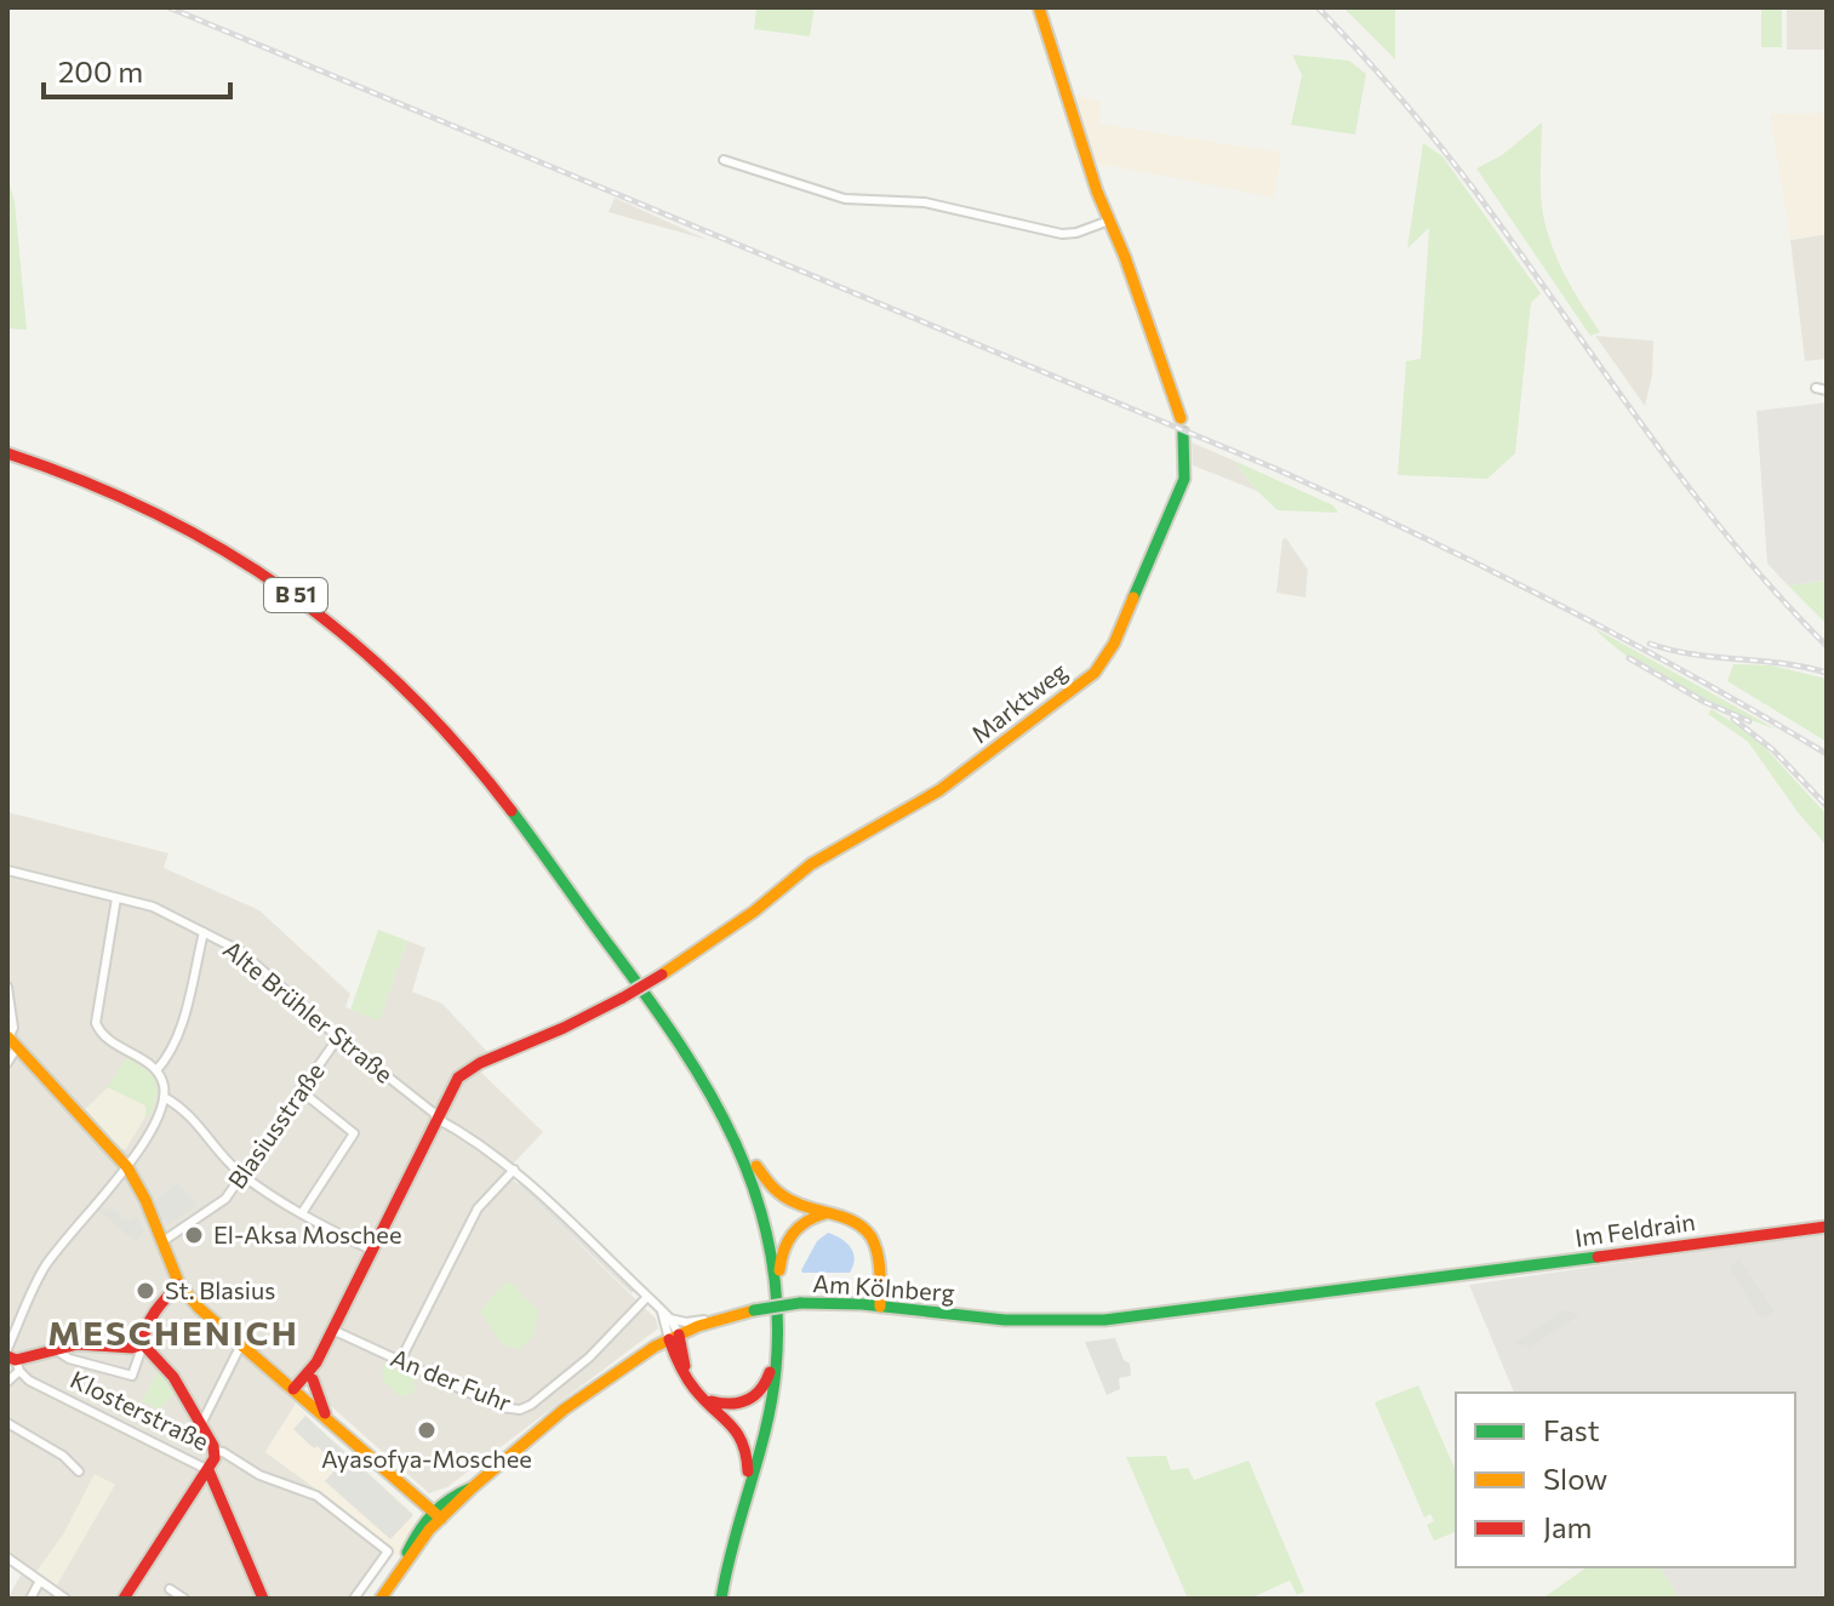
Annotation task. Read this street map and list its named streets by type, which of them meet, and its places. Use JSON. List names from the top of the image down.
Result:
{
  "streets": {
    "main road": [
      "B 51",
      "Marktweg",
      "Im Feldrain",
      "Am Kölnberg"
    ],
    "street": [
      "Alte Brühler Straße",
      "Blasiusstraße",
      "An der Fuhr",
      "Klosterstraße"
    ]
  },
  "crossings": [
    ["Marktweg", "Alte Brühler Straße"],
    ["Marktweg", "An der Fuhr"],
    ["Alte Brühler Straße", "Blasiusstraße"],
    ["Alte Brühler Straße", "Am Kölnberg"],
    ["Alte Brühler Straße", "An der Fuhr"],
    ["Im Feldrain", "Am Kölnberg"]
  ],
  "districts": ["MESCHENICH"],
  "places": ["El-Aksa Moschee", "St. Blasius", "Ayasofya-Moschee"],
  "legend": ["Fast", "Slow", "Jam"],
  "scale_bar": "200 m"
}
